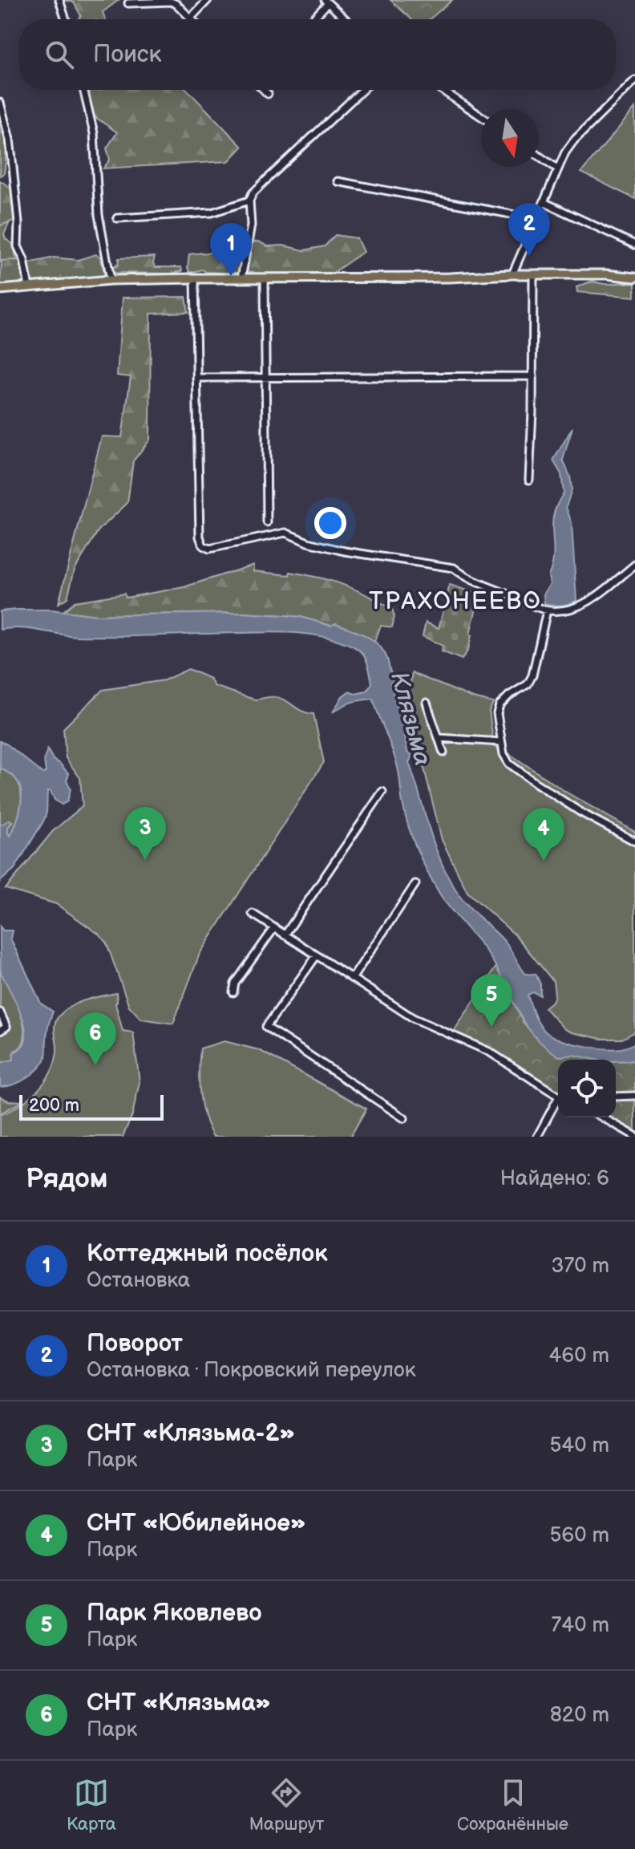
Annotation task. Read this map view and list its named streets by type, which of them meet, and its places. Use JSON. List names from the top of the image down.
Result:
{
  "districts": ["ТРАХОНЕЕВО"],
  "water": ["Клязьма"],
  "scale_bar": "200 m",
  "north": "bottom",
  "page": {
    "search": "Поиск",
    "pins": [
      "2",
      "1",
      "3",
      "4",
      "5",
      "6"
    ],
    "scale": "200 m",
    "heading": ["Рядом", "Найдено: 6"],
    "list": [
      {
        "mark": "1",
        "name": "Коттеджный посёлок",
        "note": "Остановка",
        "value": "370 m"
      },
      {
        "mark": "2",
        "name": "Поворот",
        "note": "Остановка · Покровский переулок",
        "value": "460 m"
      },
      {
        "mark": "3",
        "name": "СНТ «Клязьма-2»",
        "note": "Парк",
        "value": "540 m"
      },
      {
        "mark": "4",
        "name": "СНТ «Юбилейное»",
        "note": "Парк",
        "value": "560 m"
      },
      {
        "mark": "5",
        "name": "Парк Яковлево",
        "note": "Парк",
        "value": "740 m"
      },
      {
        "mark": "6",
        "name": "СНТ «Клязьма»",
        "note": "Парк",
        "value": "820 m"
      }
    ],
    "nav": ["Карта", "Маршрут", "Сохранённые"]
  }
}
